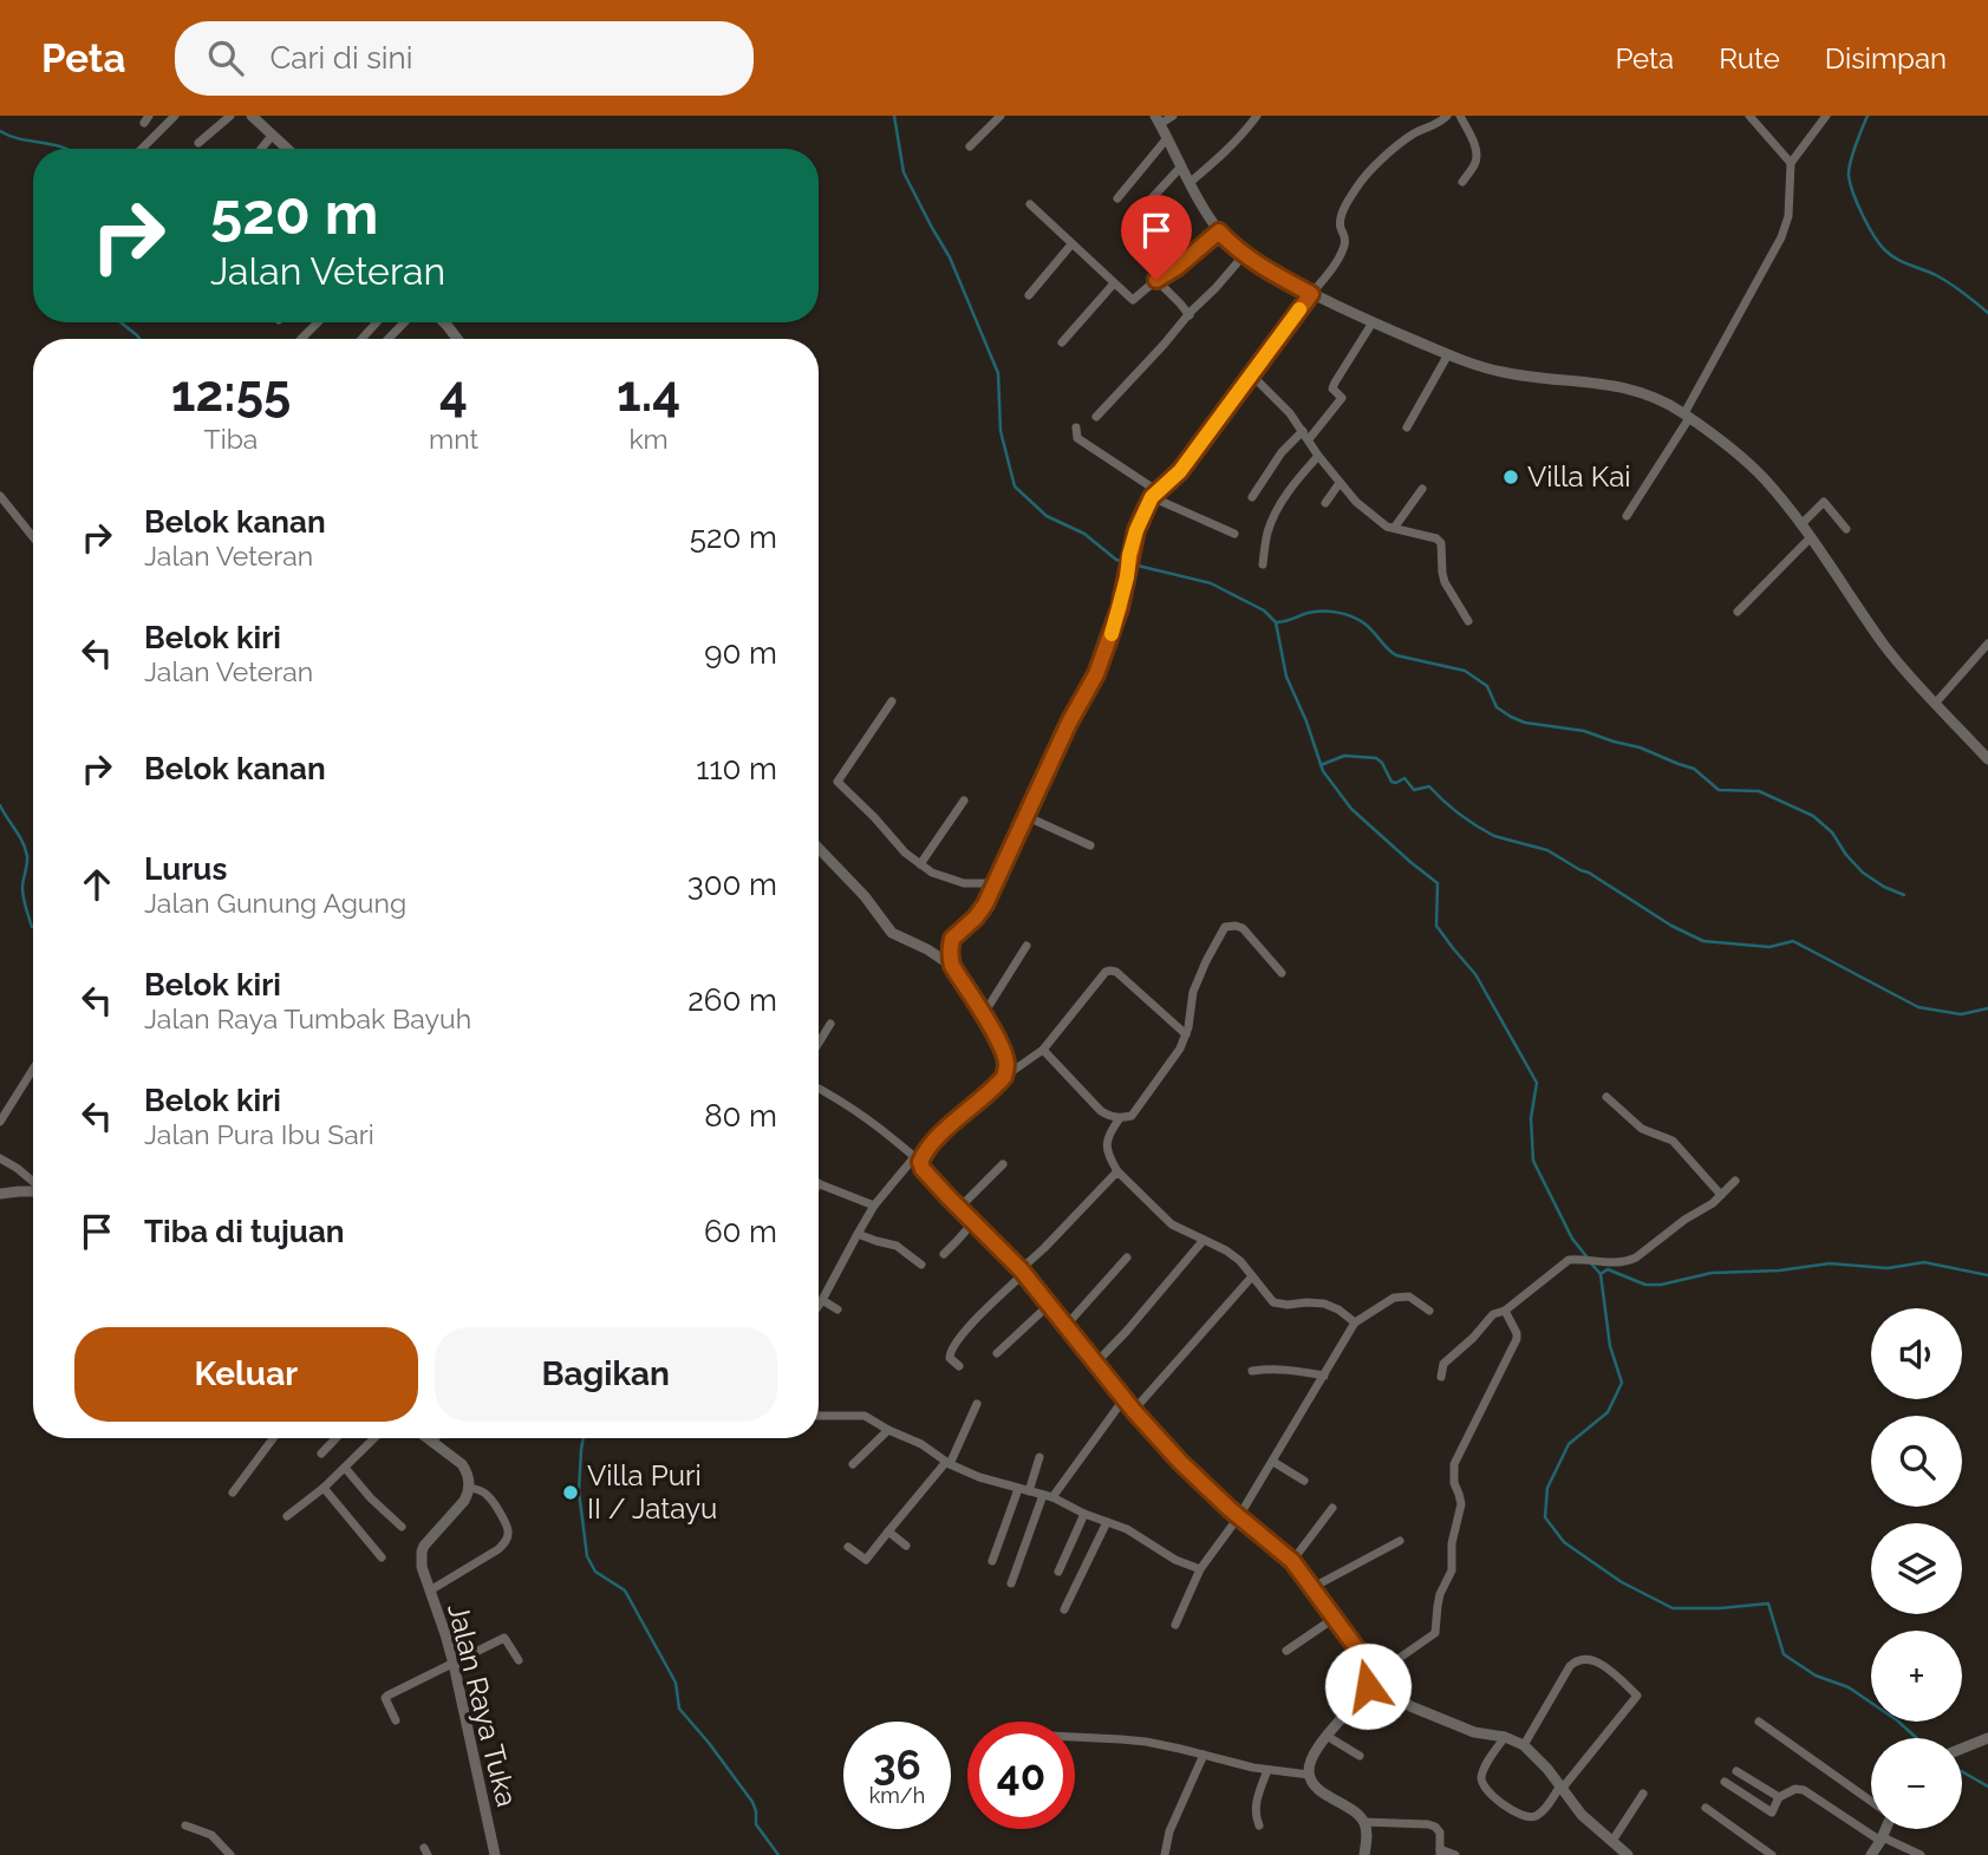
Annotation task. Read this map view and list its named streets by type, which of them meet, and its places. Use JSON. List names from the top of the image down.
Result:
{
  "streets": {
    "street": ["Jalan Raya Tuka"]
  },
  "places": ["Villa Kai", "Villa Puri II / Jatayu"],
  "page": {
    "header": "Peta",
    "search": "Cari di sini",
    "nav": ["Peta", "Rute", "Disimpan"],
    "turn": ["520 m", "Jalan Veteran"],
    "eta": [
      "12:55",
      "Tiba",
      "4",
      "mnt",
      "1.4",
      "km"
    ],
    "list": [
      {
        "name": "Belok kanan",
        "note": "Jalan Veteran",
        "value": "520 m"
      },
      {
        "name": "Belok kiri",
        "note": "Jalan Veteran",
        "value": "90 m"
      },
      {
        "name": "Belok kanan",
        "value": "110 m"
      },
      {
        "name": "Lurus",
        "note": "Jalan Gunung Agung",
        "value": "300 m"
      },
      {
        "name": "Belok kiri",
        "note": "Jalan Raya Tumbak Bayuh",
        "value": "260 m"
      },
      {
        "name": "Belok kiri",
        "note": "Jalan Pura Ibu Sari",
        "value": "80 m"
      },
      {
        "name": "Tiba di tujuan",
        "value": "60 m"
      }
    ],
    "map_buttons": ["+", "−"],
    "buttons": ["Keluar", "Bagikan"],
    "speed": "36 km/h",
    "limit": "40"
  }
}
